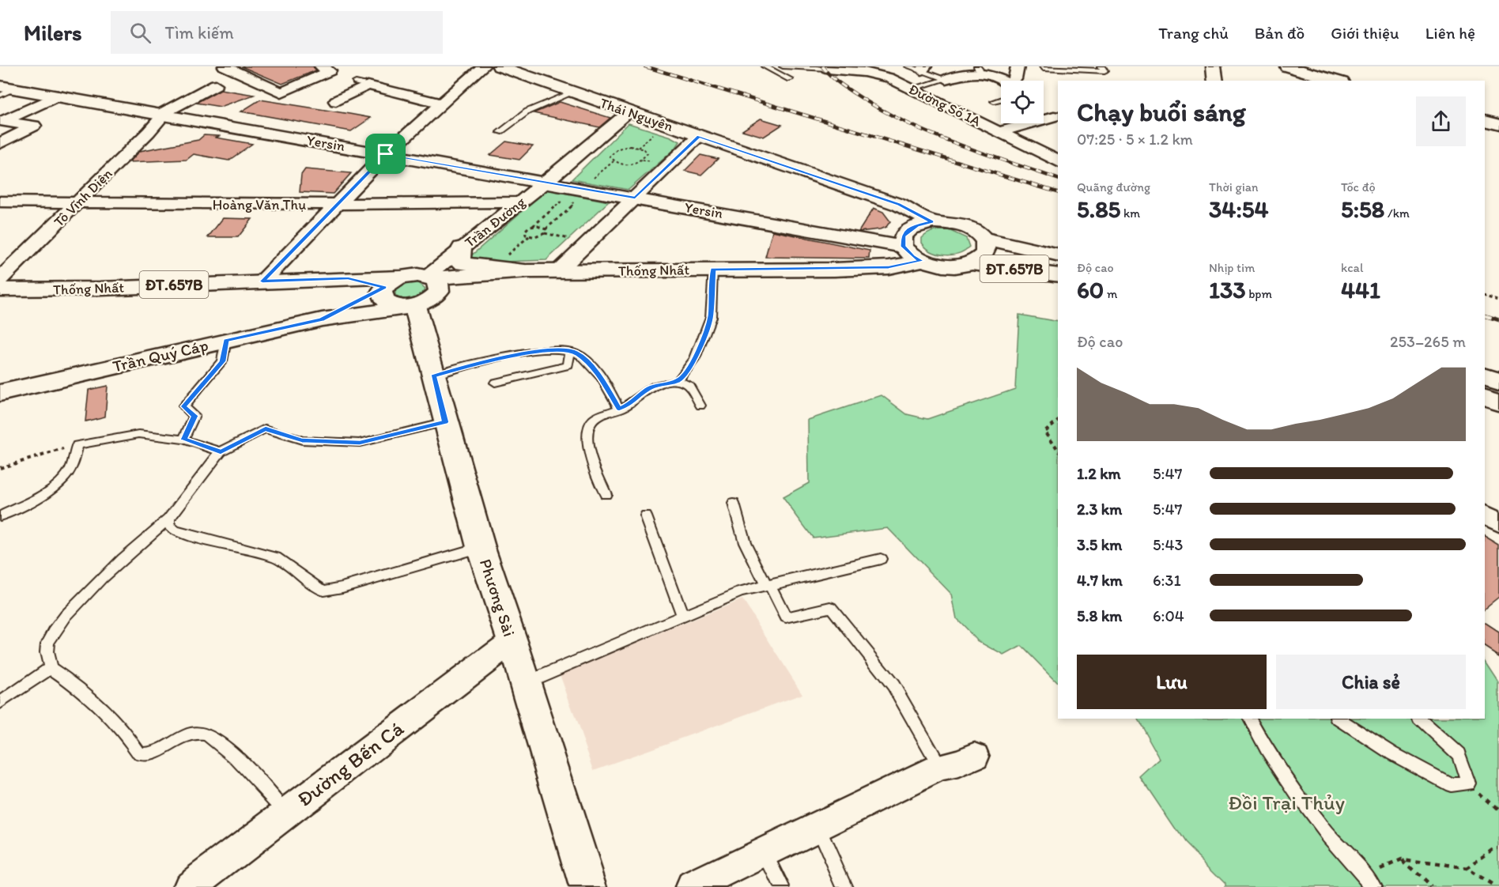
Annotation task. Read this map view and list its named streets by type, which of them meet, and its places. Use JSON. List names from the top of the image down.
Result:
{
  "streets": {
    "street": [
      "Đường Số 1A",
      "Thái Nguyên",
      "Yersin",
      "Tô Vĩnh Diện",
      "Hoàng Văn Thụ",
      "Trần Đường",
      "ĐT.657B",
      "Thống Nhất",
      "Trần Quý Cáp",
      "Phương Sài",
      "Đường Bến Cá"
    ]
  },
  "crossings": [
    ["Thái Nguyên", "Trần Đường"],
    ["Thái Nguyên", "ĐT.657B"],
    ["Yersin", "Tô Vĩnh Diện"],
    ["Yersin", "Trần Đường"],
    ["Yersin", "ĐT.657B"],
    ["Tô Vĩnh Diện", "Hoàng Văn Thụ"],
    ["Hoàng Văn Thụ", "Trần Đường"],
    ["Trần Đường", "Thống Nhất"],
    ["ĐT.657B", "Thống Nhất"],
    ["Thống Nhất", "Trần Quý Cáp"],
    ["Thống Nhất", "Phương Sài"],
    ["Trần Quý Cáp", "Phương Sài"],
    ["Phương Sài", "Đường Bến Cá"]
  ],
  "parks": ["Đồi Trại Thủy"],
  "page": {
    "header": "Milers",
    "search": "Tìm kiếm",
    "nav": [
      "Trang chủ",
      "Bản đồ",
      "Giới thiệu",
      "Liên hệ"
    ],
    "heading": ["Chạy buổi sáng", "07:25 · 5 × 1.2 km"],
    "stats": [
      ["Quãng đường", "5.85 km"],
      ["Thời gian", "34:54"],
      ["Tốc độ", "5:58 /km"],
      ["Độ cao", "60 m"],
      ["Nhịp tim", "133 bpm"],
      ["kcal", "441"]
    ],
    "chart": ["Độ cao", "253–265 m"],
    "list": [
      {
        "name": "1.2 km",
        "note": "5:47"
      },
      {
        "name": "2.3 km",
        "note": "5:47"
      },
      {
        "name": "3.5 km",
        "note": "5:43"
      },
      {
        "name": "4.7 km",
        "note": "6:31"
      },
      {
        "name": "5.8 km",
        "note": "6:04"
      }
    ],
    "buttons": ["Lưu", "Chia sẻ"]
  }
}
